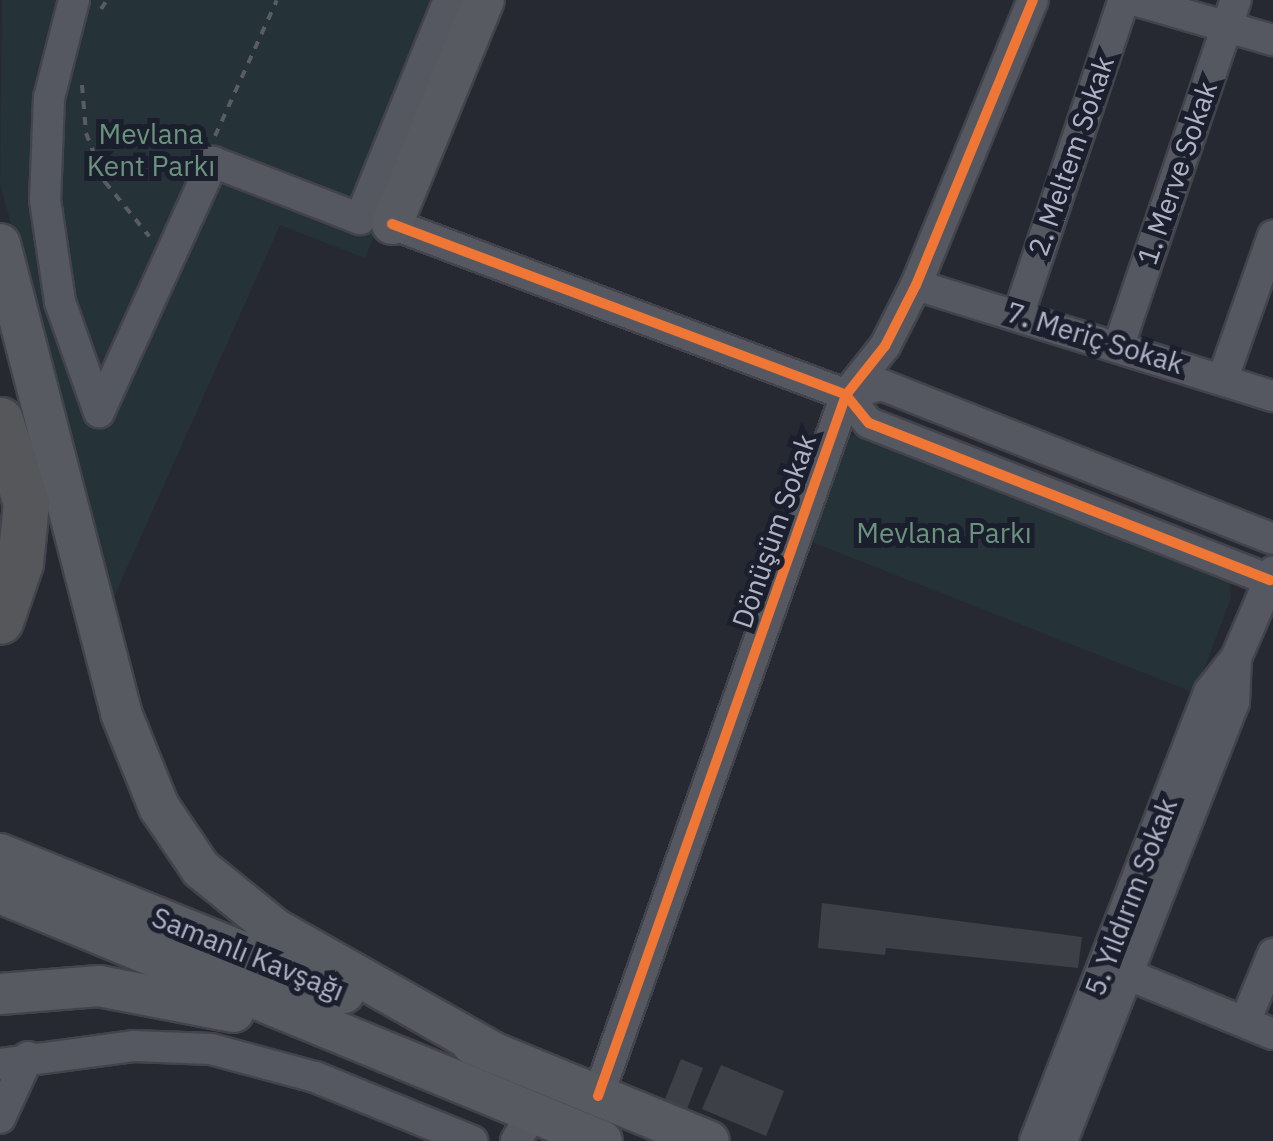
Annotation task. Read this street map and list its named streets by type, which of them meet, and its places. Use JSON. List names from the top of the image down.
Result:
{
  "streets": {
    "main road": ["Samanlı Kavşağı"],
    "street": [
      "2. Meltem Sokak",
      "1. Merve Sokak",
      "7. Meriç Sokak",
      "Dönüşüm Sokak",
      "5. Yıldırım Sokak"
    ]
  },
  "crossings": [
    ["2. Meltem Sokak", "7. Meriç Sokak"],
    ["1. Merve Sokak", "7. Meriç Sokak"],
    ["7. Meriç Sokak", "Dönüşüm Sokak"]
  ],
  "parks": ["Mevlana Kent Parkı", "Mevlana Parkı"]
}
